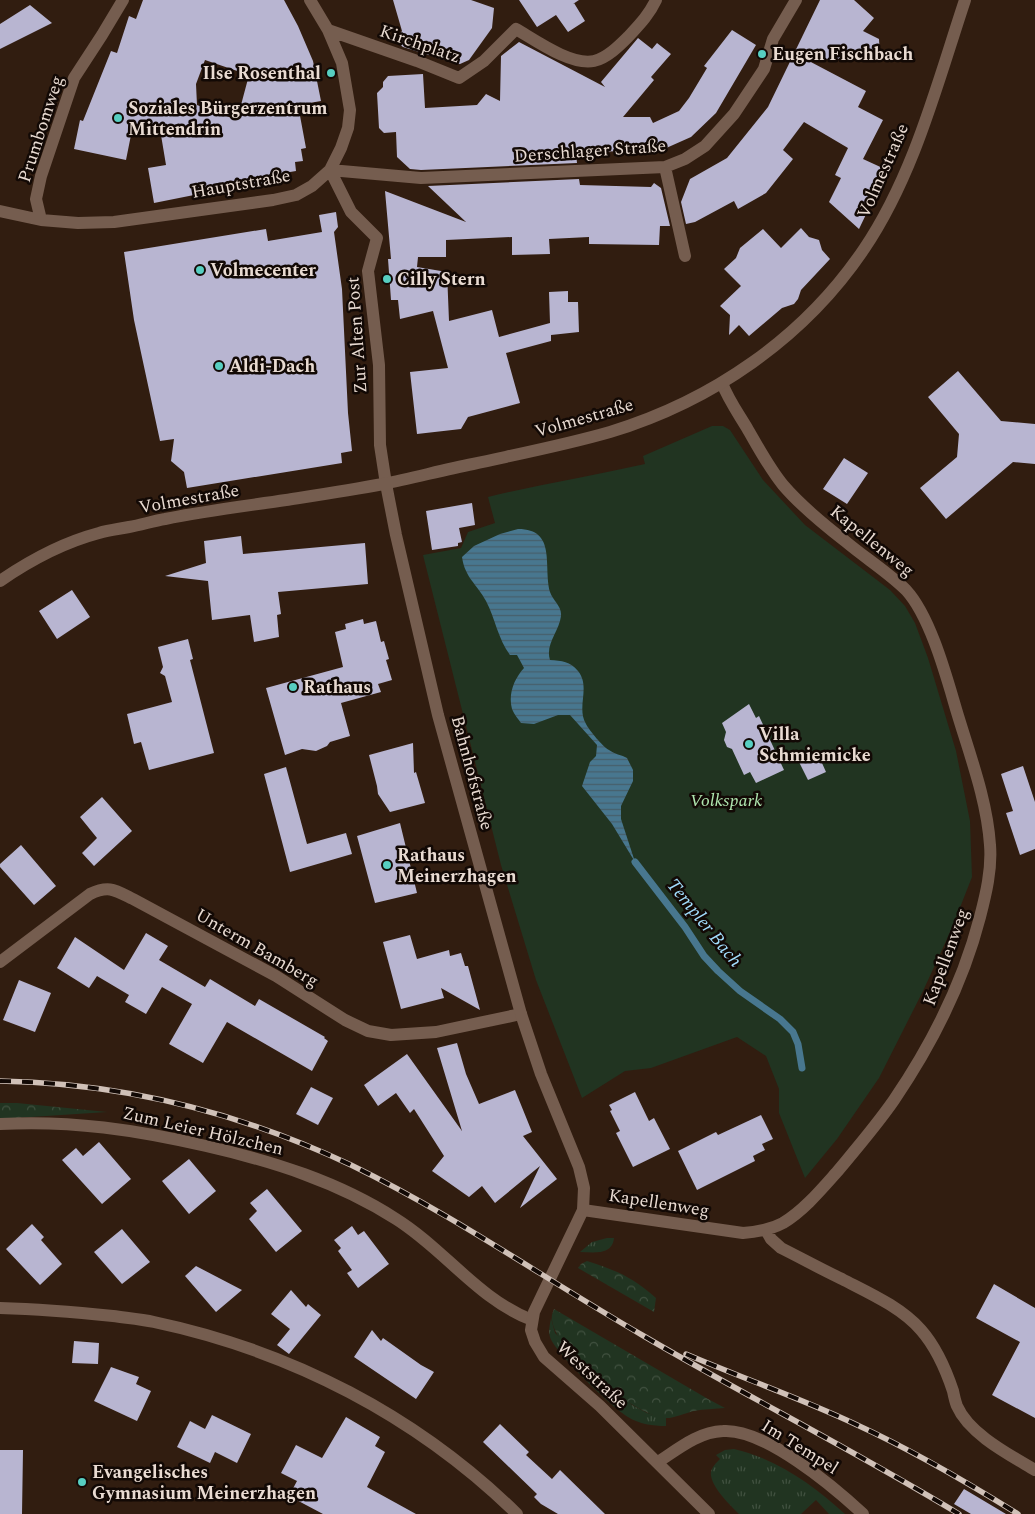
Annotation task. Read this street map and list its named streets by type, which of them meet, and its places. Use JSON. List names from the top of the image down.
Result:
{
  "streets": {
    "street": [
      "Kirchplatz",
      "Prumbomweg",
      "Derschlager Straße",
      "Volmestraße",
      "Hauptstraße",
      "Zur Alten Post",
      "Kapellenweg",
      "Bahnhofstraße",
      "Unterm Bamberg",
      "Zum Leier Hölzchen",
      "Weststraße",
      "Im Tempel"
    ]
  },
  "crossings": [
    ["Kirchplatz", "Hauptstraße"],
    ["Prumbomweg", "Hauptstraße"],
    ["Derschlager Straße", "Hauptstraße"],
    ["Derschlager Straße", "Zur Alten Post"],
    ["Volmestraße", "Zur Alten Post"],
    ["Volmestraße", "Kapellenweg"],
    ["Volmestraße", "Bahnhofstraße"],
    ["Hauptstraße", "Zur Alten Post"],
    ["Zur Alten Post", "Bahnhofstraße"],
    ["Kapellenweg", "Bahnhofstraße"],
    ["Bahnhofstraße", "Unterm Bamberg"],
    ["Zum Leier Hölzchen", "Weststraße"],
    ["Weststraße", "Im Tempel"]
  ],
  "water": ["Templer Bach"],
  "parks": ["Volkspark"],
  "places": [
    "Eugen Fischbach",
    "Ilse Rosenthal",
    "Soziales Bürgerzentrum Mittendrin",
    "Volmecenter",
    "Cilly Stern",
    "Aldi-Dach",
    "Rathaus",
    "Villa Schmiemicke",
    "Rathaus Meinerzhagen",
    "Evangelisches Gymnasium Meinerzhagen"
  ]
}
